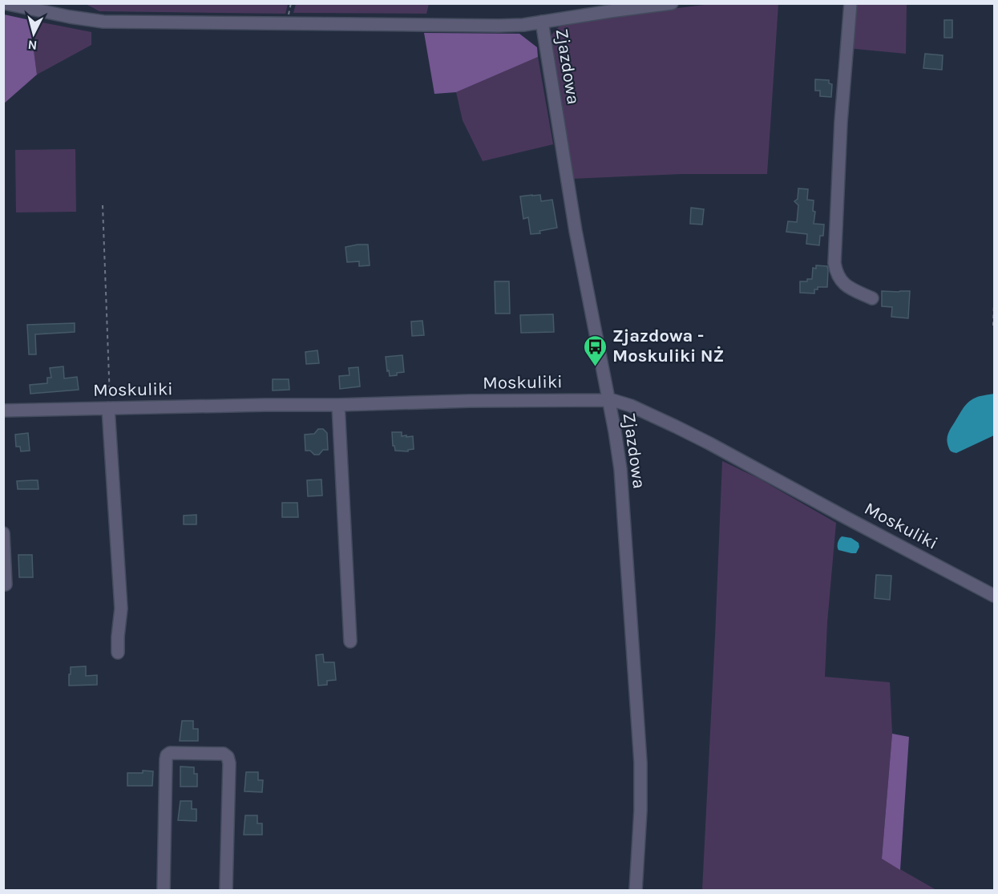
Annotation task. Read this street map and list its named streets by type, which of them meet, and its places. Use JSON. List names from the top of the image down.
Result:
{
  "streets": {
    "street": ["Zjazdowa", "Moskuliki"]
  },
  "crossings": [
    ["Zjazdowa", "Moskuliki"]
  ],
  "places": {
    "bus stop": ["Zjazdowa - Moskuliki NŻ"]
  },
  "north": "bottom"
}
